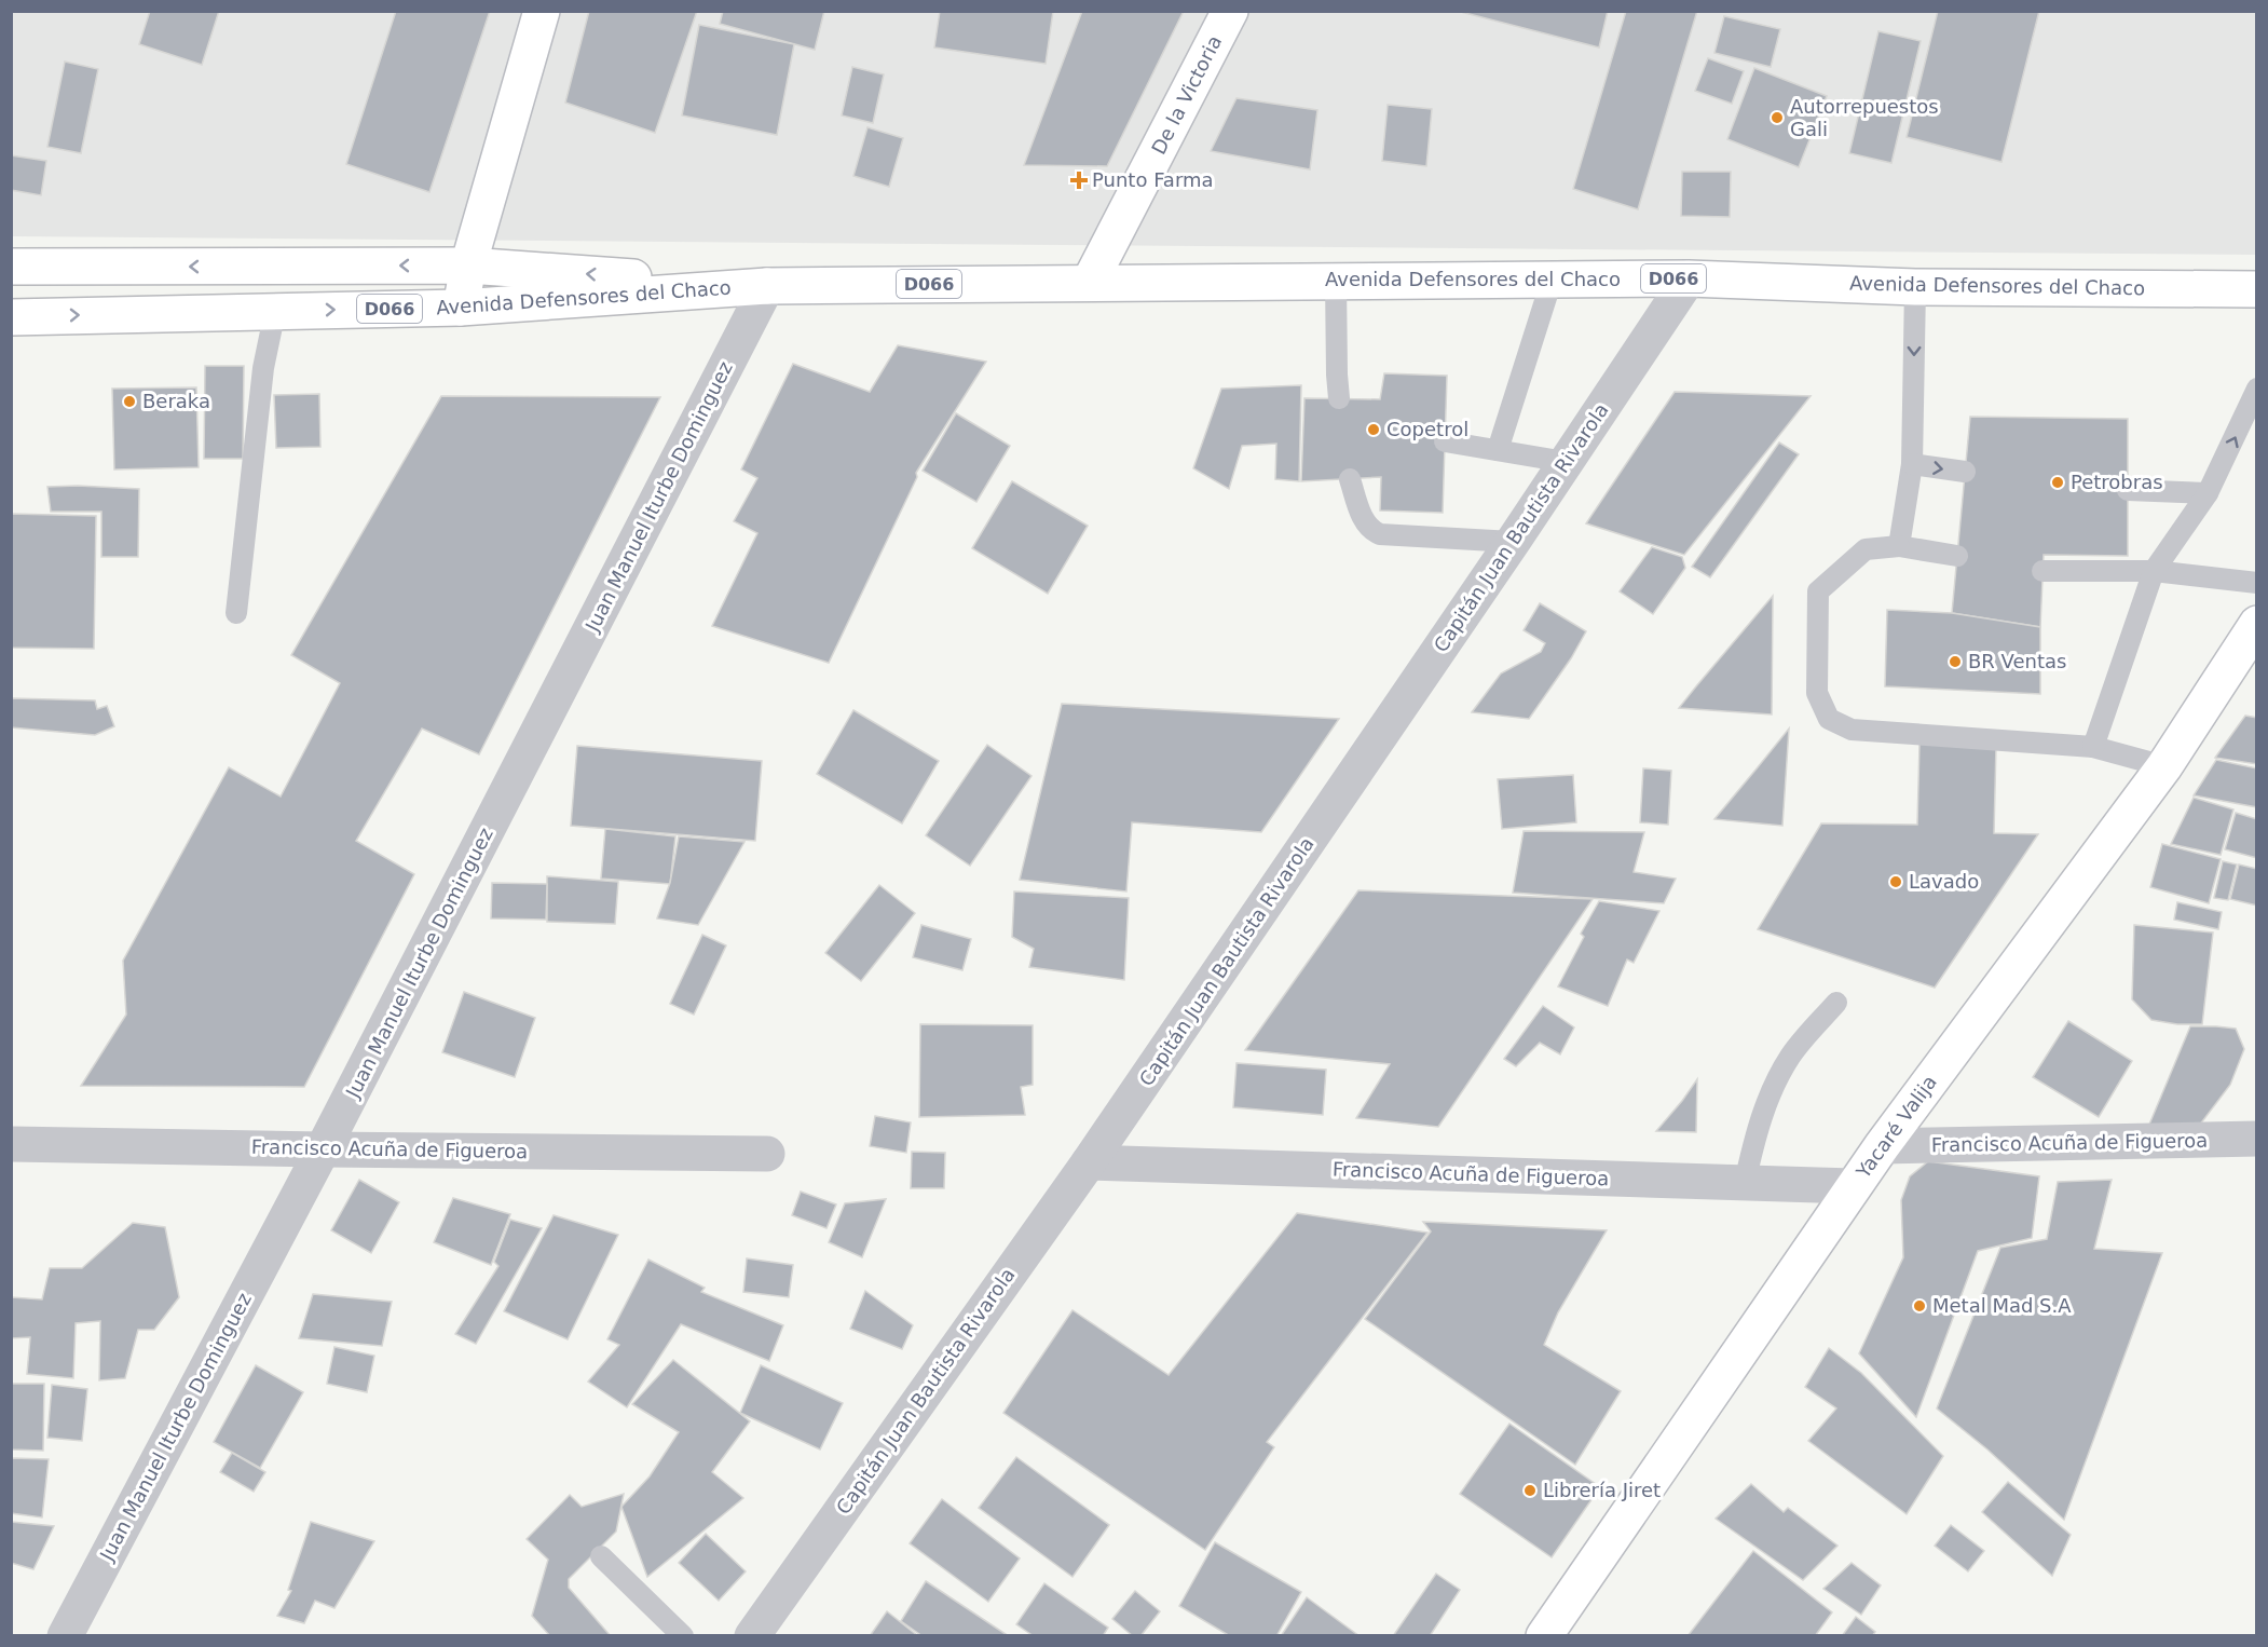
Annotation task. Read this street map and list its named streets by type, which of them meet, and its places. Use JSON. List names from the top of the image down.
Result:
{
  "streets": {
    "main road": [
      "De la Victoria",
      "D066",
      "Avenida Defensores del Chaco",
      "Yacaré Valija"
    ],
    "street": ["Juan Manuel Iturbe Dominguez", "Capitán Juan Bautista Rivarola", "Francisco Acuña de Figueroa"]
  },
  "crossings": [
    ["De la Victoria", "Avenida Defensores del Chaco"],
    ["Avenida Defensores del Chaco", "Juan Manuel Iturbe Dominguez"],
    ["Avenida Defensores del Chaco", "Capitán Juan Bautista Rivarola"],
    ["Juan Manuel Iturbe Dominguez", "Francisco Acuña de Figueroa"],
    ["Capitán Juan Bautista Rivarola", "Francisco Acuña de Figueroa"],
    ["Yacaré Valija", "Francisco Acuña de Figueroa"]
  ],
  "places": {
    "other": [
      "Autorrepuestos Gali",
      "Beraka",
      "Copetrol",
      "Petrobras",
      "BR Ventas",
      "Lavado",
      "Metal Mad S.A",
      "Librería Jiret"
    ],
    "health": ["Punto Farma"]
  }
}
